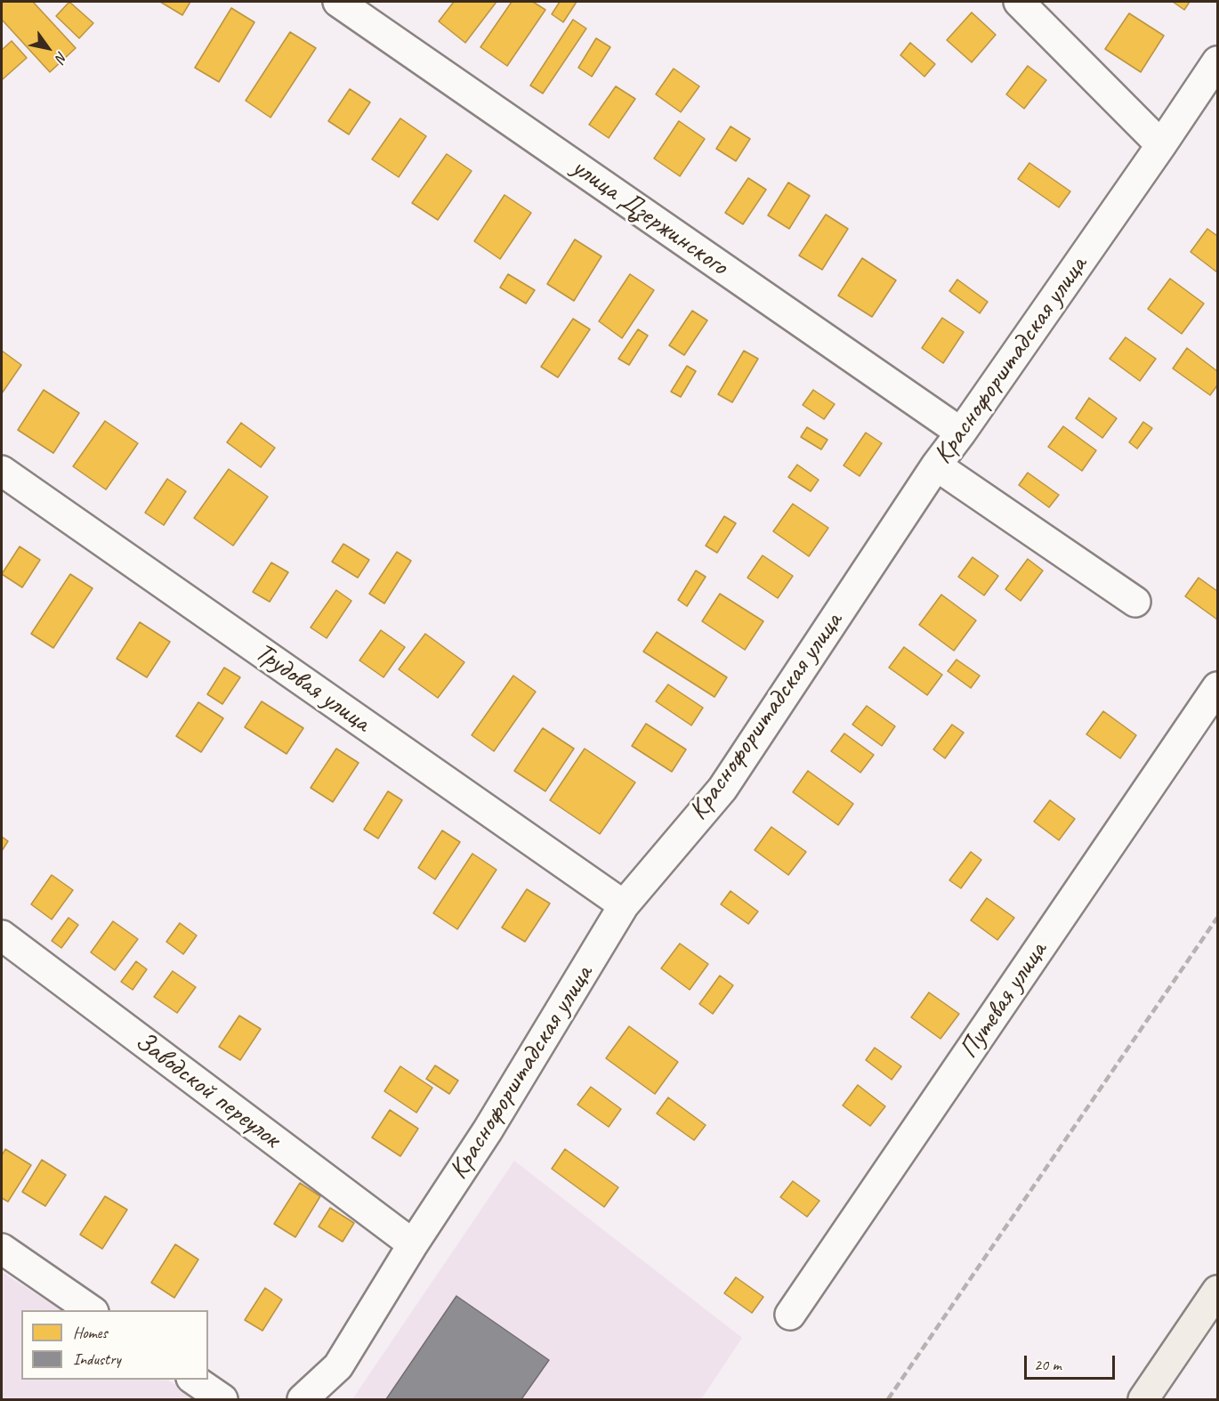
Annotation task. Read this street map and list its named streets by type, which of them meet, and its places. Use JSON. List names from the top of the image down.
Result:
{
  "streets": {
    "street": [
      "улица Дзержинского",
      "Краснофорштадская улица",
      "Трудовая улица",
      "Путевая улица",
      "Заводской переулок"
    ]
  },
  "crossings": [
    ["улица Дзержинского", "Краснофорштадская улица"],
    ["Краснофорштадская улица", "Трудовая улица"],
    ["Краснофорштадская улица", "Заводской переулок"]
  ],
  "legend": ["Homes", "Industry"],
  "scale_bar": "20 m",
  "north": "bottom right"
}
